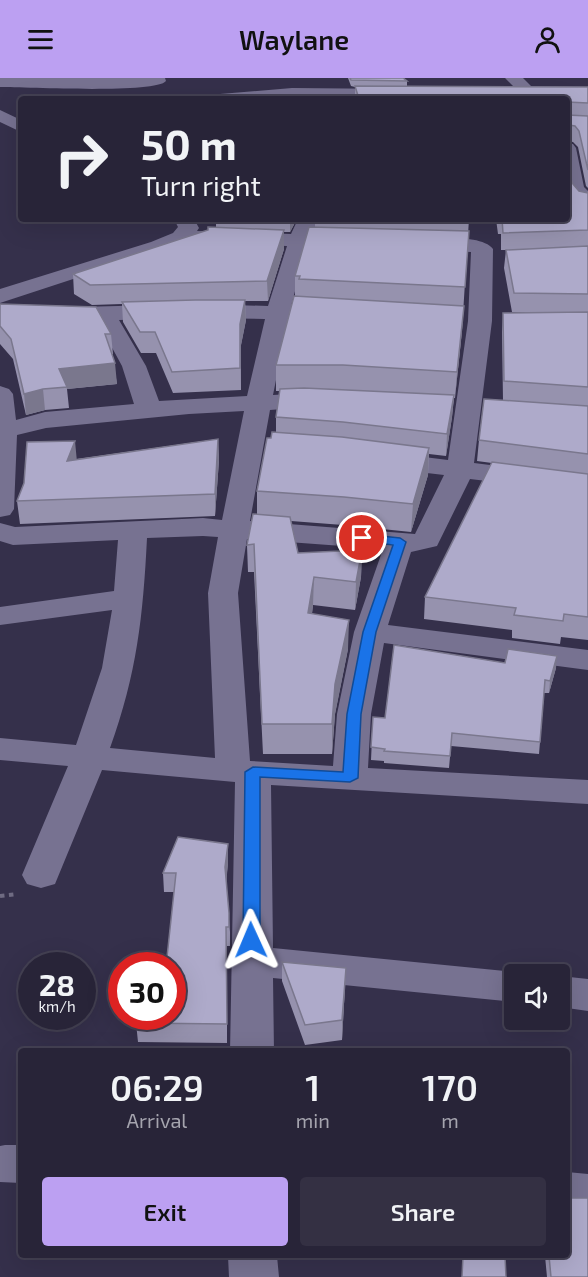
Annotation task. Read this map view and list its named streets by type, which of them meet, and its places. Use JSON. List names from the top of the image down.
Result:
{
  "page": {
    "header": "Waylane",
    "turn": ["50 m", "Turn right"],
    "speed": "28 km/h",
    "limit": "30",
    "eta": [
      "06:29",
      "Arrival",
      "1",
      "min",
      "170",
      "m"
    ],
    "buttons": ["Exit", "Share"]
  }
}
